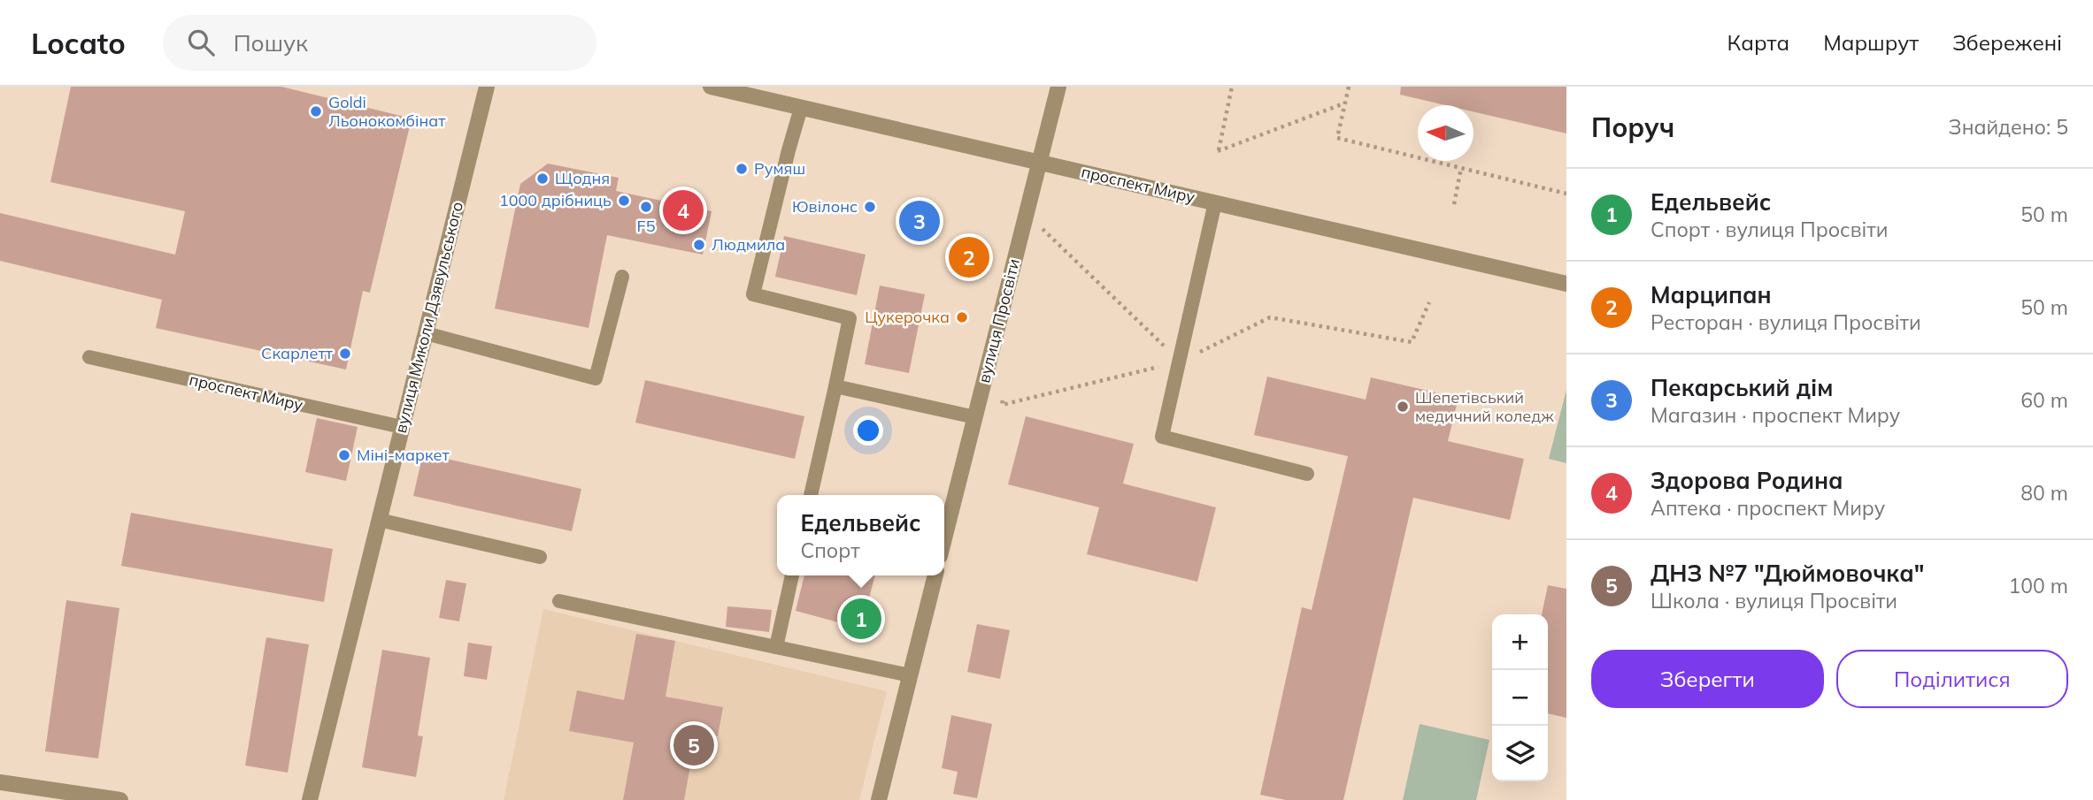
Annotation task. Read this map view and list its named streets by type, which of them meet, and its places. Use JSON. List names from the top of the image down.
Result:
{
  "streets": {
    "street": ["проспект Миру", "вулиця Миколи Дзявульського", "вулиця Просвіти"]
  },
  "crossings": [
    ["проспект Миру", "вулиця Миколи Дзявульського"],
    ["проспект Миру", "вулиця Просвіти"]
  ],
  "places": [
    "Goldi Льонокомбінат",
    "Румяш",
    "Щодня",
    "1000 дрібниць",
    "F5",
    "Ювілонс",
    "Людмила",
    "Цукерочка",
    "Скарлетт",
    "Шепетівський медичний коледж",
    "Міні-маркет"
  ],
  "north": "left",
  "page": {
    "header": "Locato",
    "search": "Пошук",
    "nav": ["Карта", "Маршрут", "Збережені"],
    "heading": ["Поруч", "Знайдено: 5"],
    "list": [
      {
        "mark": "1",
        "name": "Едельвейс",
        "note": "Спорт · вулиця Просвіти",
        "value": "50 m"
      },
      {
        "mark": "2",
        "name": "Марципан",
        "note": "Ресторан · вулиця Просвіти",
        "value": "50 m"
      },
      {
        "mark": "3",
        "name": "Пекарський дім",
        "note": "Магазин · проспект Миру",
        "value": "60 m"
      },
      {
        "mark": "4",
        "name": "Здорова Родина",
        "note": "Аптека · проспект Миру",
        "value": "80 m"
      },
      {
        "mark": "5",
        "name": "ДНЗ №7 \"Дюймовочка\"",
        "note": "Школа · вулиця Просвіти",
        "value": "100 m"
      }
    ],
    "pins": [
      "4",
      "3",
      "2",
      "1",
      "5"
    ],
    "popup": ["Едельвейс", "Спорт"],
    "map_buttons": ["+", "−"],
    "buttons": ["Зберегти", "Поділитися"]
  }
}
